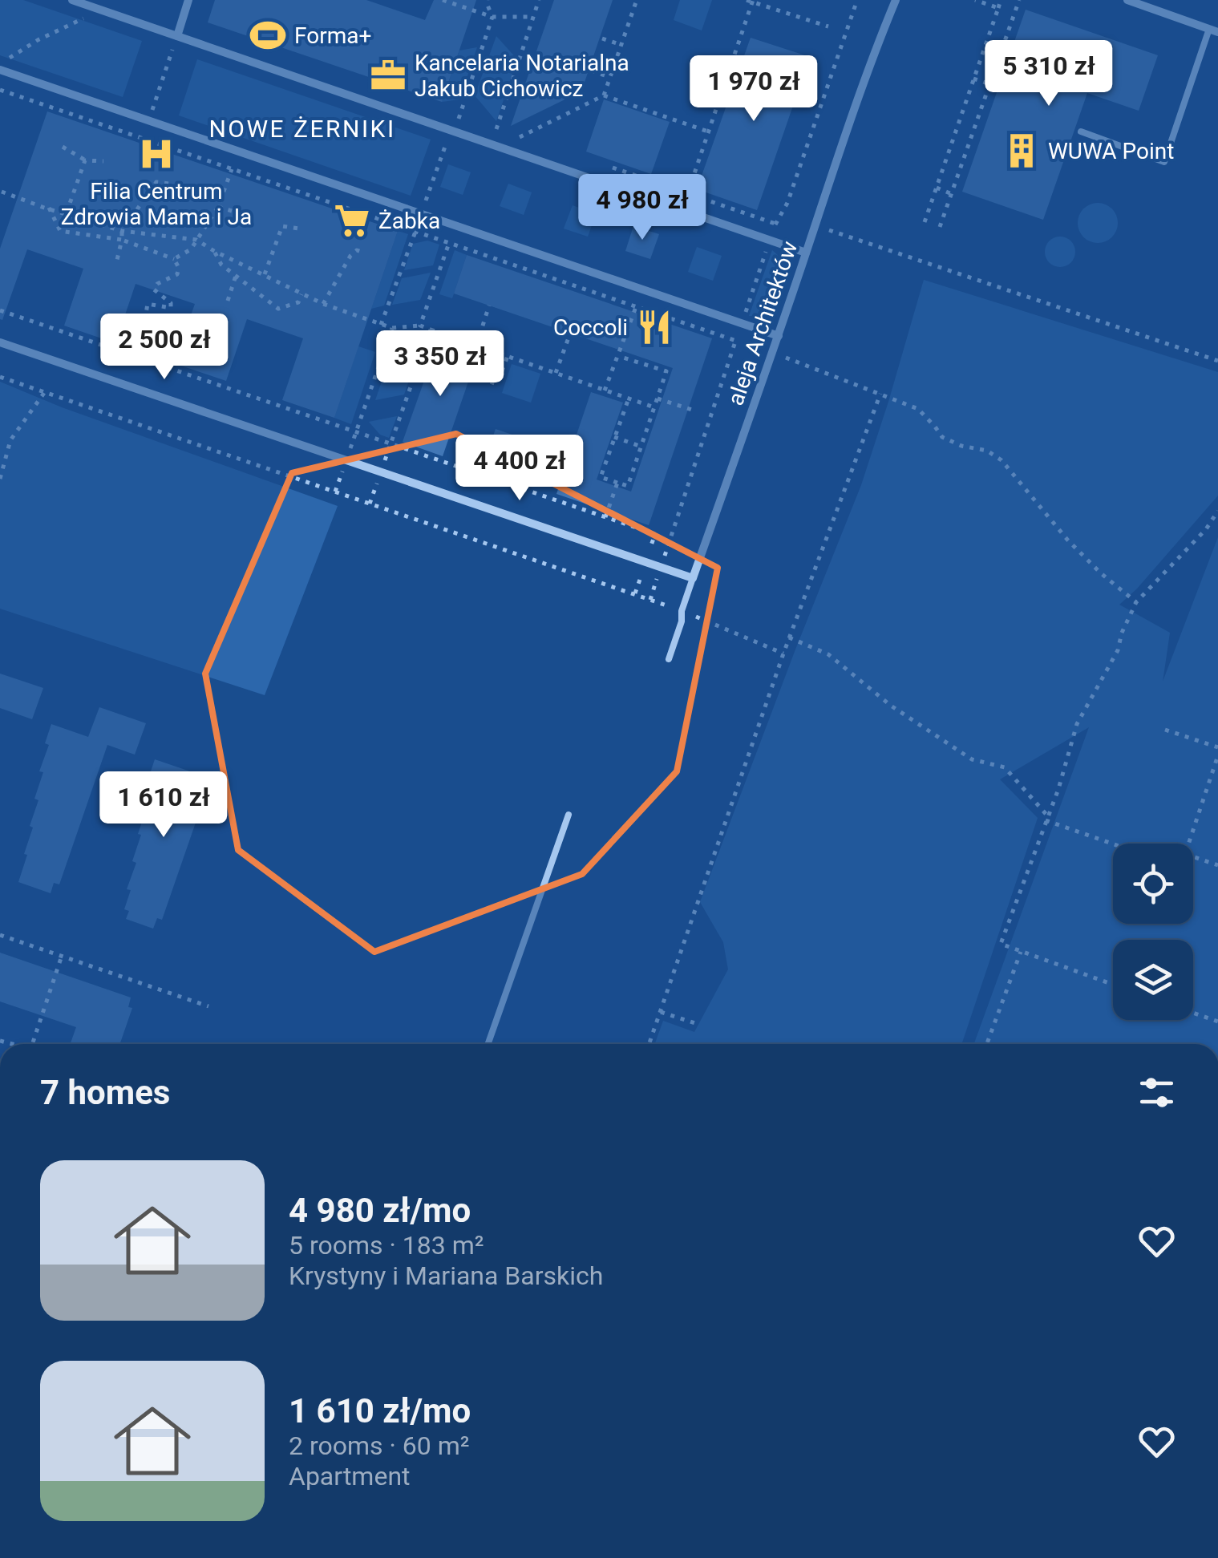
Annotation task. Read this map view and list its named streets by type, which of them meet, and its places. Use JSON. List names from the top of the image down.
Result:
{
  "streets": {
    "street": ["aleja Architektów"]
  },
  "districts": ["NOWE ŻERNIKI"],
  "places": {
    "sports": ["Forma+"],
    "office": ["Kancelaria Notarialna Jakub Cichowicz"],
    "building": ["WUWA Point"],
    "hospital": ["Filia Centrum Zdrowia Mama i Ja"],
    "supermarket": ["Żabka"],
    "restaurant": ["Coccoli"]
  },
  "page": {
    "price": [
      "5 310 zł",
      "1 970 zł",
      "4 980 zł",
      "2 500 zł",
      "3 350 zł",
      "4 400 zł",
      "1 610 zł"
    ],
    "heading": "7 homes",
    "list": [
      {
        "name": "4 980 zł/mo",
        "note": "5 rooms · 183 m² · Krystyny i Mariana Barskich"
      },
      {
        "name": "1 610 zł/mo",
        "note": "2 rooms · 60 m² · Apartment"
      }
    ]
  }
}
